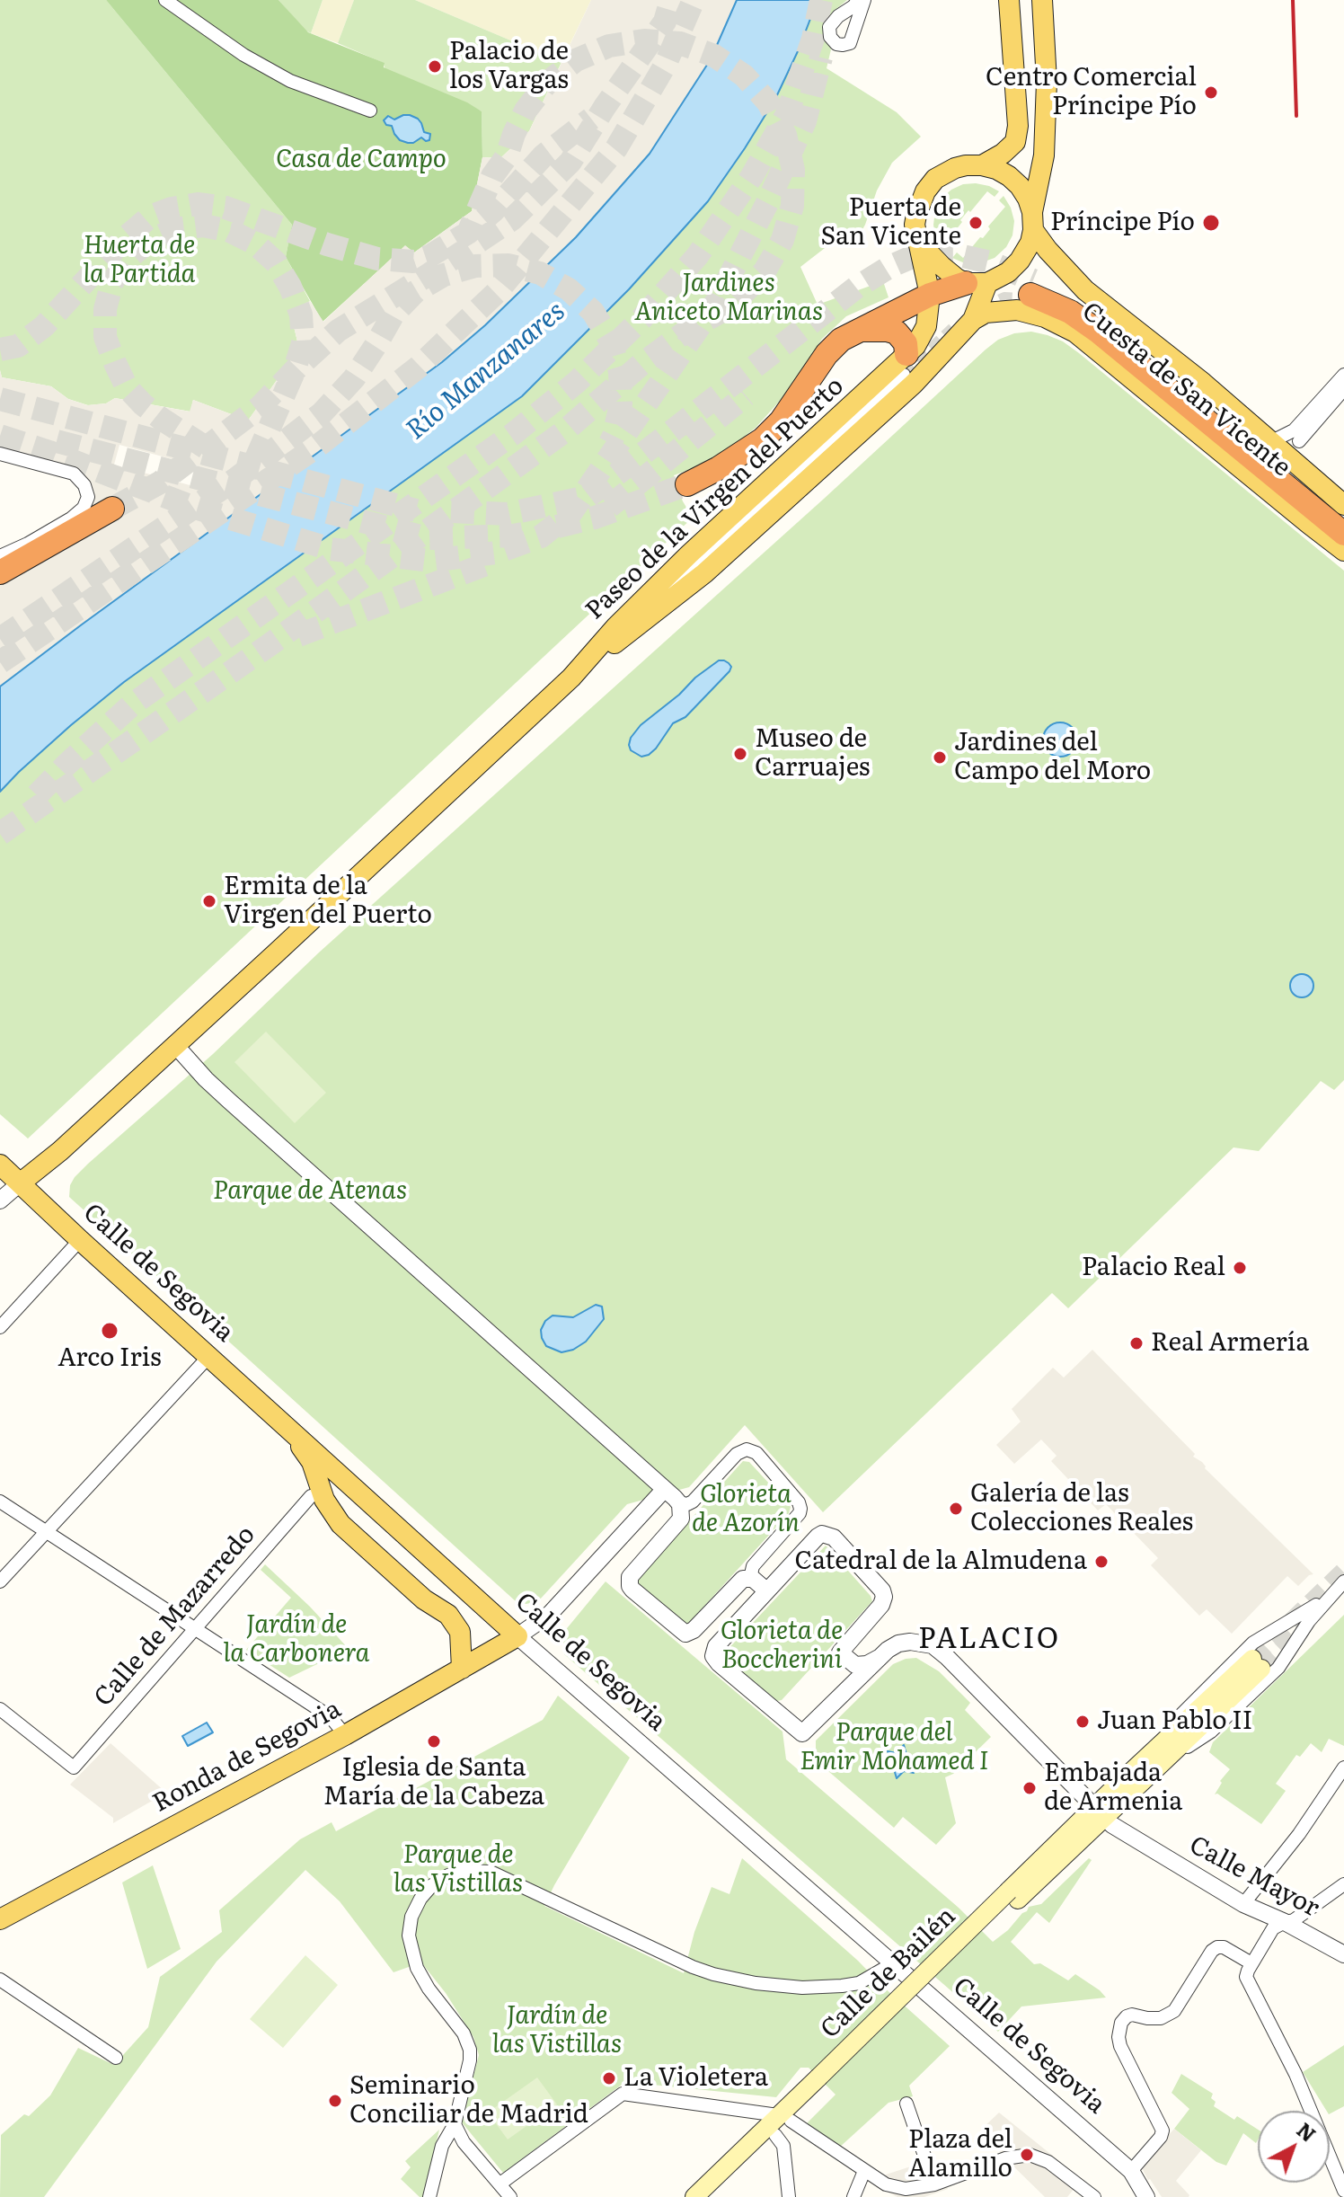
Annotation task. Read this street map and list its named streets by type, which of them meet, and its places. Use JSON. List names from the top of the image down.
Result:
{
  "streets": {
    "main road": [
      "Cuesta de San Vicente",
      "Paseo de la Virgen del Puerto",
      "Calle de Segovia",
      "Ronda de Segovia",
      "Calle de Bailén"
    ],
    "street": ["Calle de Mazarredo", "Calle Mayor"]
  },
  "crossings": [
    ["Cuesta de San Vicente", "Paseo de la Virgen del Puerto"],
    ["Paseo de la Virgen del Puerto", "Calle de Segovia"],
    ["Calle de Segovia", "Ronda de Segovia"],
    ["Calle Mayor", "Calle de Bailén"]
  ],
  "districts": ["PALACIO"],
  "water": ["Río Manzanares"],
  "parks": [
    "Casa de Campo",
    "Huerta de la Partida",
    "Jardines Aniceto Marinas",
    "Parque de Atenas",
    "Glorieta de Azorín",
    "Jardín de la Carbonera",
    "Glorieta de Boccherini",
    "Parque del Emir Mohamed I",
    "Parque de las Vistillas",
    "Jardín de las Vistillas"
  ],
  "places": [
    "Palacio de los Vargas",
    "Centro Comercial Príncipe Pío",
    "Puerta de San Vicente",
    "Príncipe Pío",
    "Museo de Carruajes",
    "Jardines del Campo del Moro",
    "Ermita de la Virgen del Puerto",
    "Palacio Real",
    "Arco Iris",
    "Real Armería",
    "Galería de las Colecciones Reales",
    "Catedral de la Almudena",
    "Juan Pablo II",
    "Iglesia de Santa María de la Cabeza",
    "Embajada de Armenia",
    "La Violetera",
    "Seminario Conciliar de Madrid",
    "Plaza del Alamillo"
  ],
  "north": "top right"
}
